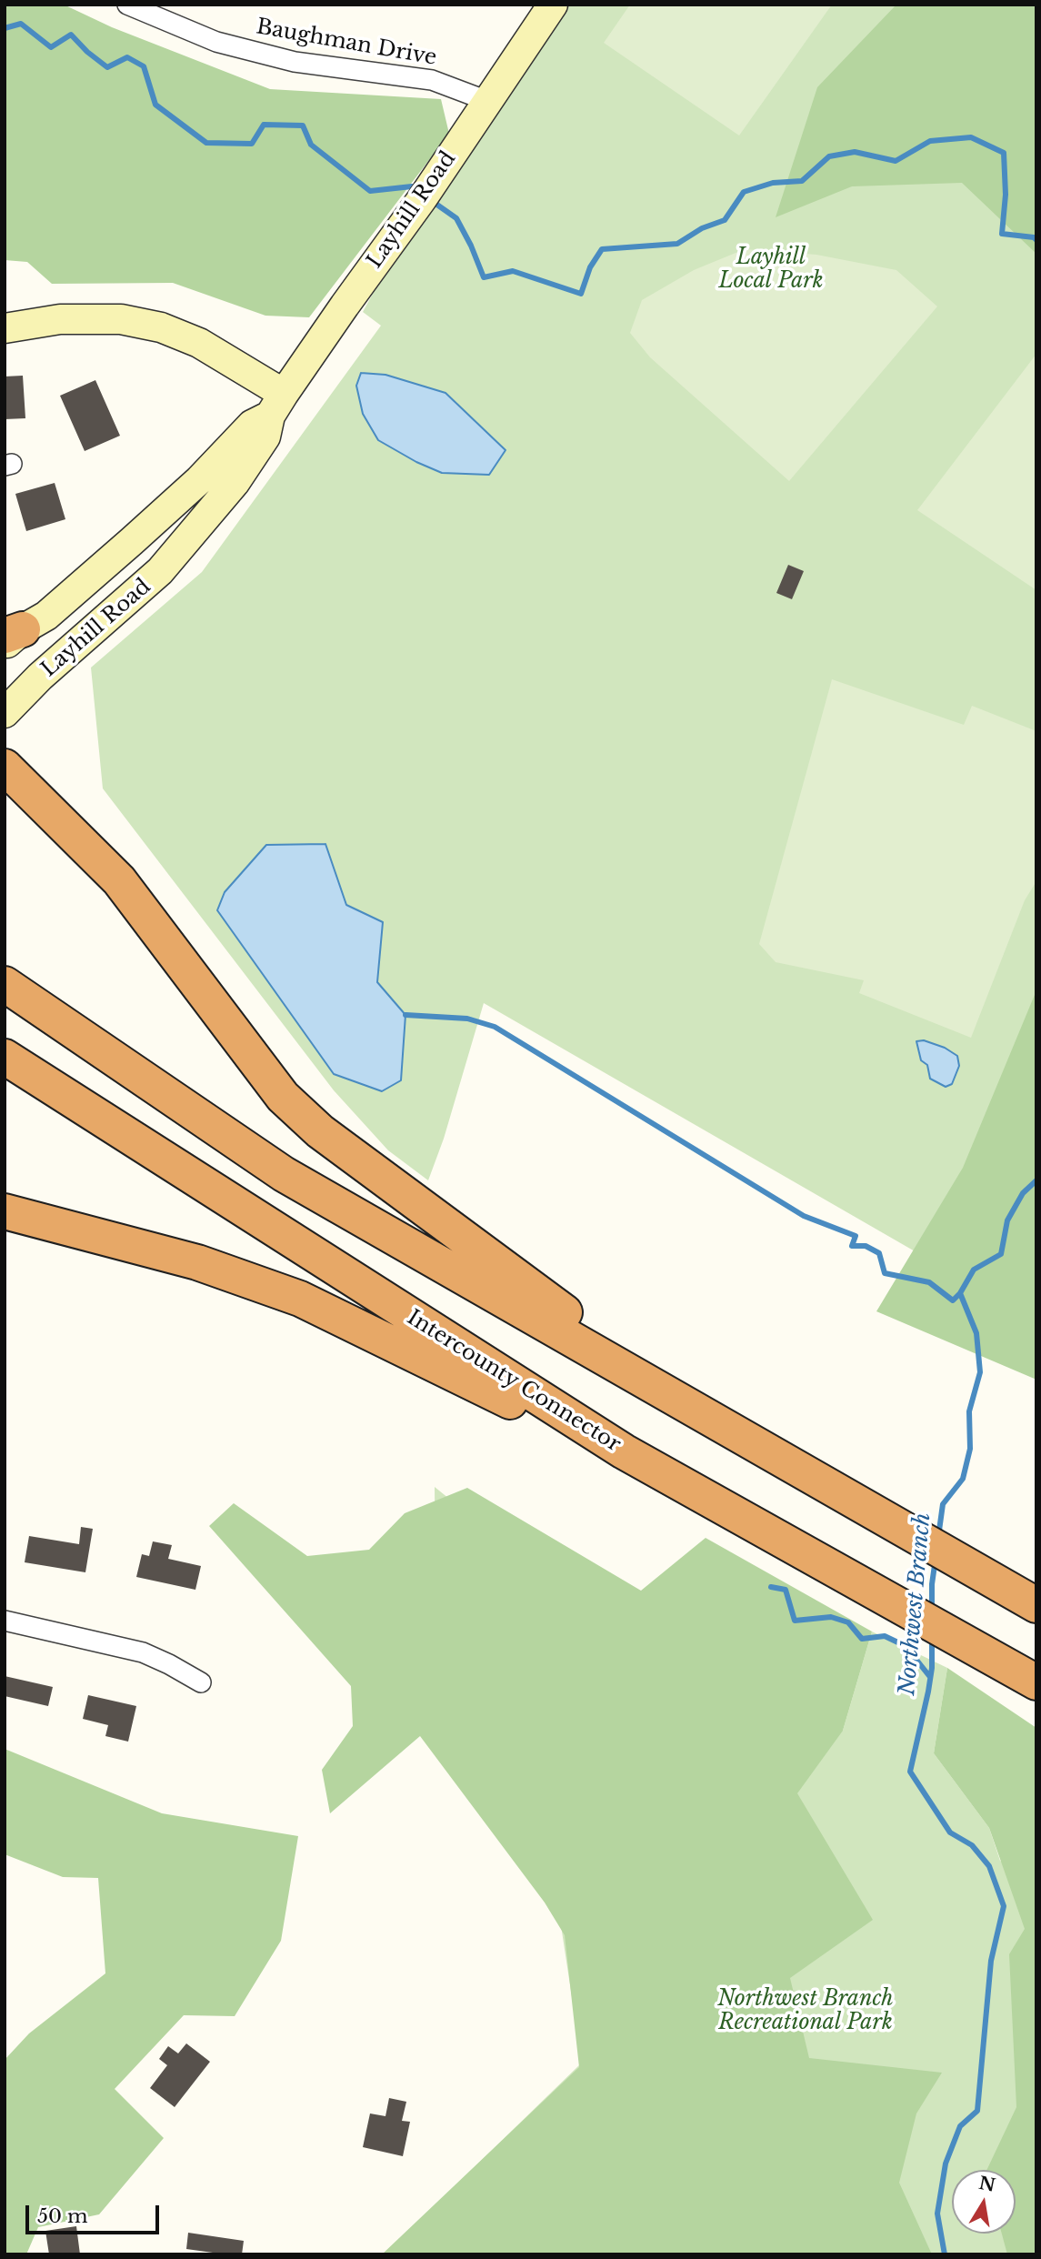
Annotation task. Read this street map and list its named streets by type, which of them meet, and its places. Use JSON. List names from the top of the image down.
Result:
{
  "streets": {
    "highway": ["Intercounty Connector"],
    "main road": ["Layhill Road"],
    "street": ["Baughman Drive"]
  },
  "crossings": [
    ["Baughman Drive", "Layhill Road"]
  ],
  "water": ["Northwest Branch"],
  "parks": ["Layhill Local Park", "Northwest Branch Recreational Park"],
  "scale_bar": "50 m",
  "north": "top"
}
